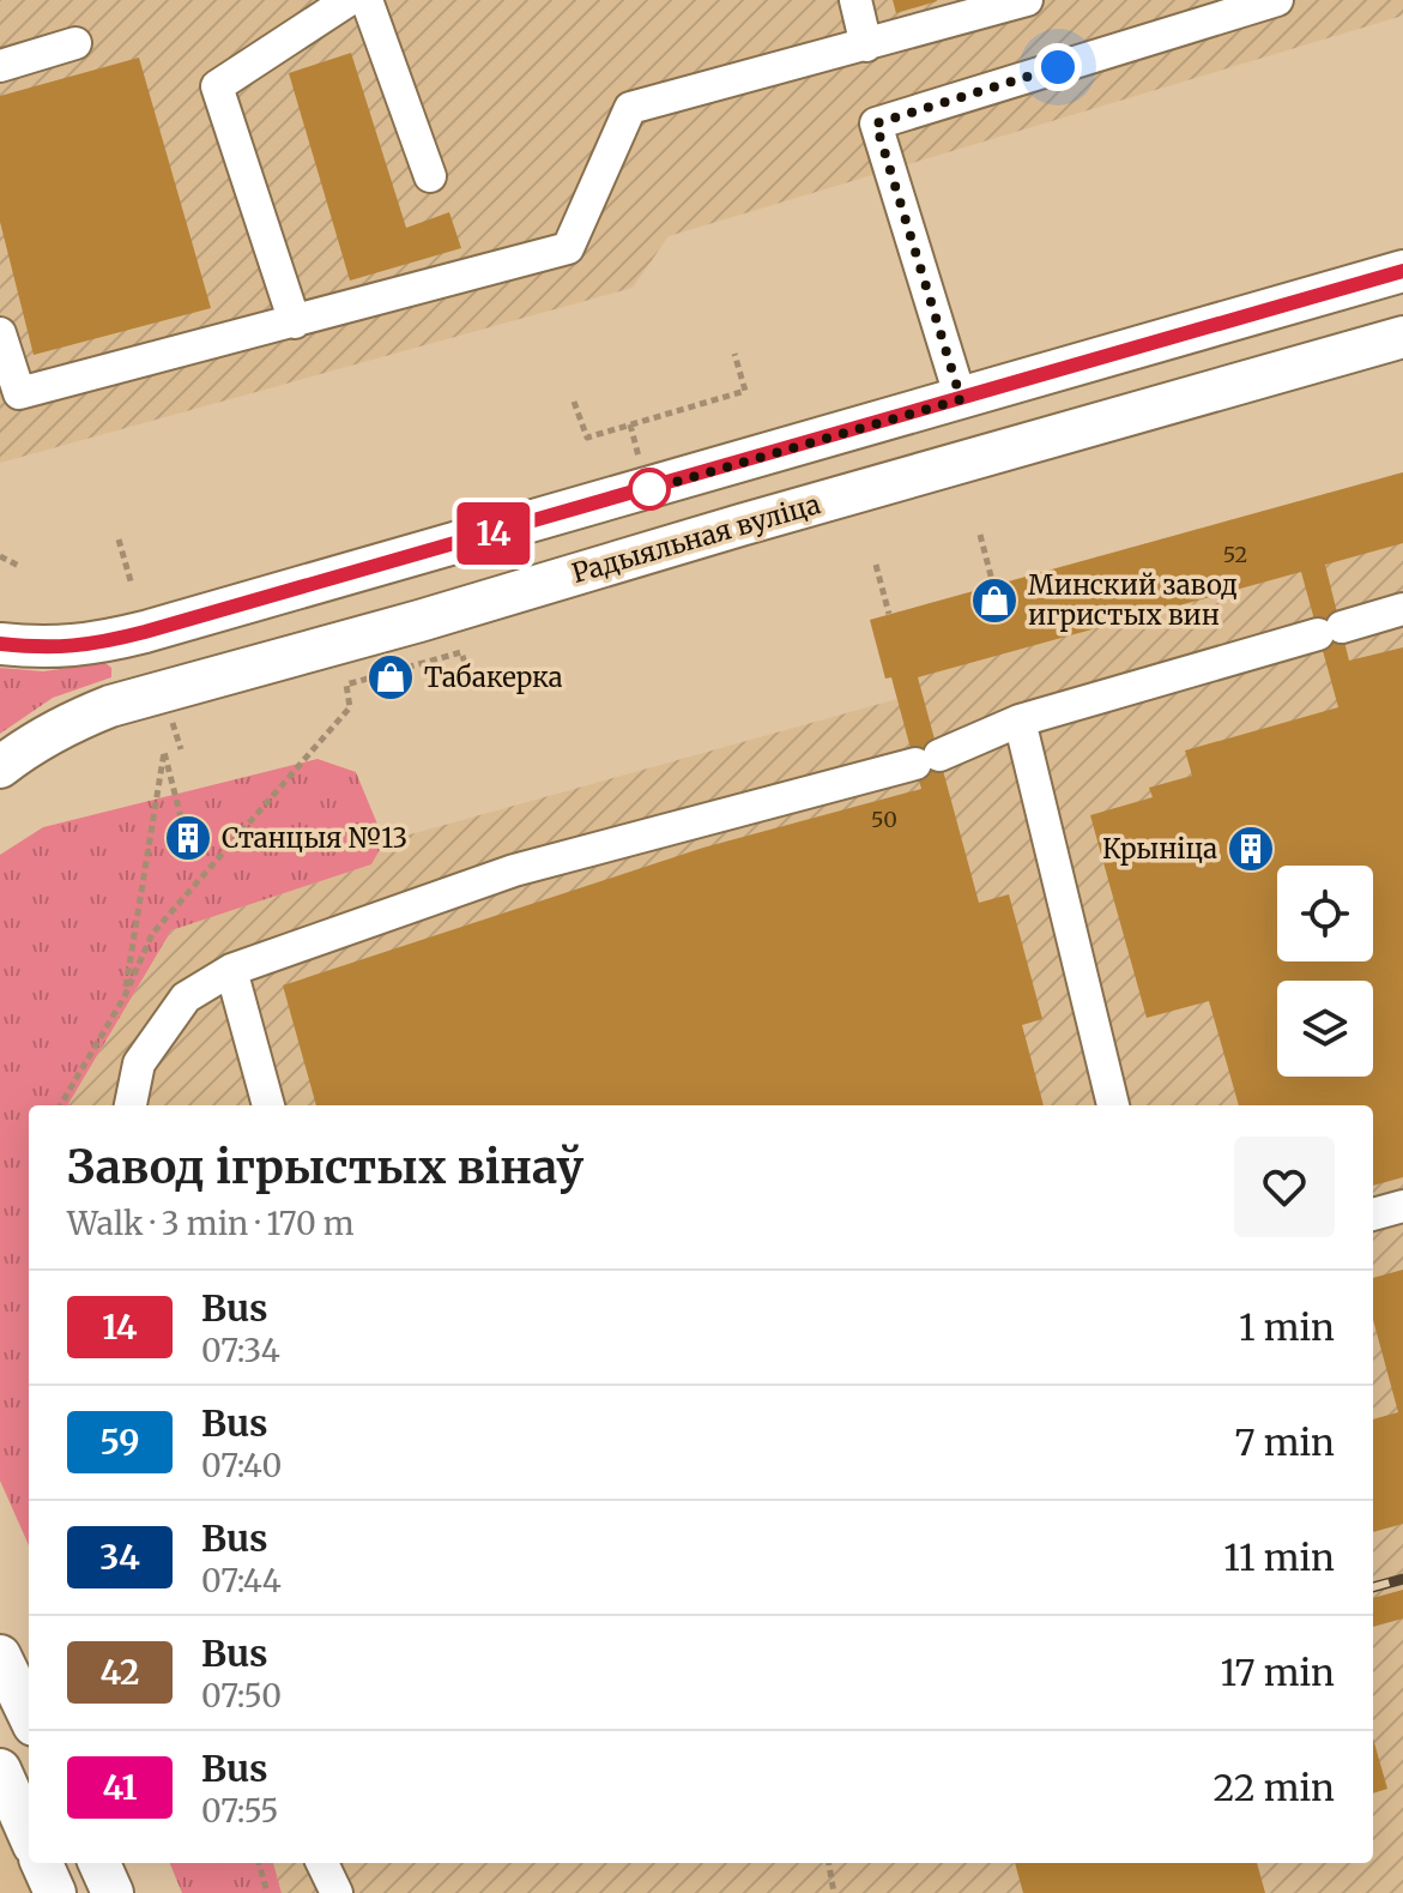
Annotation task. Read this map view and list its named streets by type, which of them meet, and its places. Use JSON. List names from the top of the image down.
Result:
{
  "streets": {
    "main road": ["Радыяльная вуліца"]
  },
  "places": {
    "shop": ["Минский завод игристых вин", "Табакерка"],
    "building": ["Станцыя №13", "Крыніца"]
  },
  "lines": ["bus line 14"],
  "house_numbers": ["52", "50"],
  "page": {
    "on_map": "14",
    "heading": ["Завод ігрыстых вінаў", "Walk · 3 min · 170 m"],
    "list": [
      {
        "mark": "14",
        "name": "Bus",
        "note": "07:34",
        "value": "1 min"
      },
      {
        "mark": "59",
        "name": "Bus",
        "note": "07:40",
        "value": "7 min"
      },
      {
        "mark": "34",
        "name": "Bus",
        "note": "07:44",
        "value": "11 min"
      },
      {
        "mark": "42",
        "name": "Bus",
        "note": "07:50",
        "value": "17 min"
      },
      {
        "mark": "41",
        "name": "Bus",
        "note": "07:55",
        "value": "22 min"
      }
    ]
  }
}
